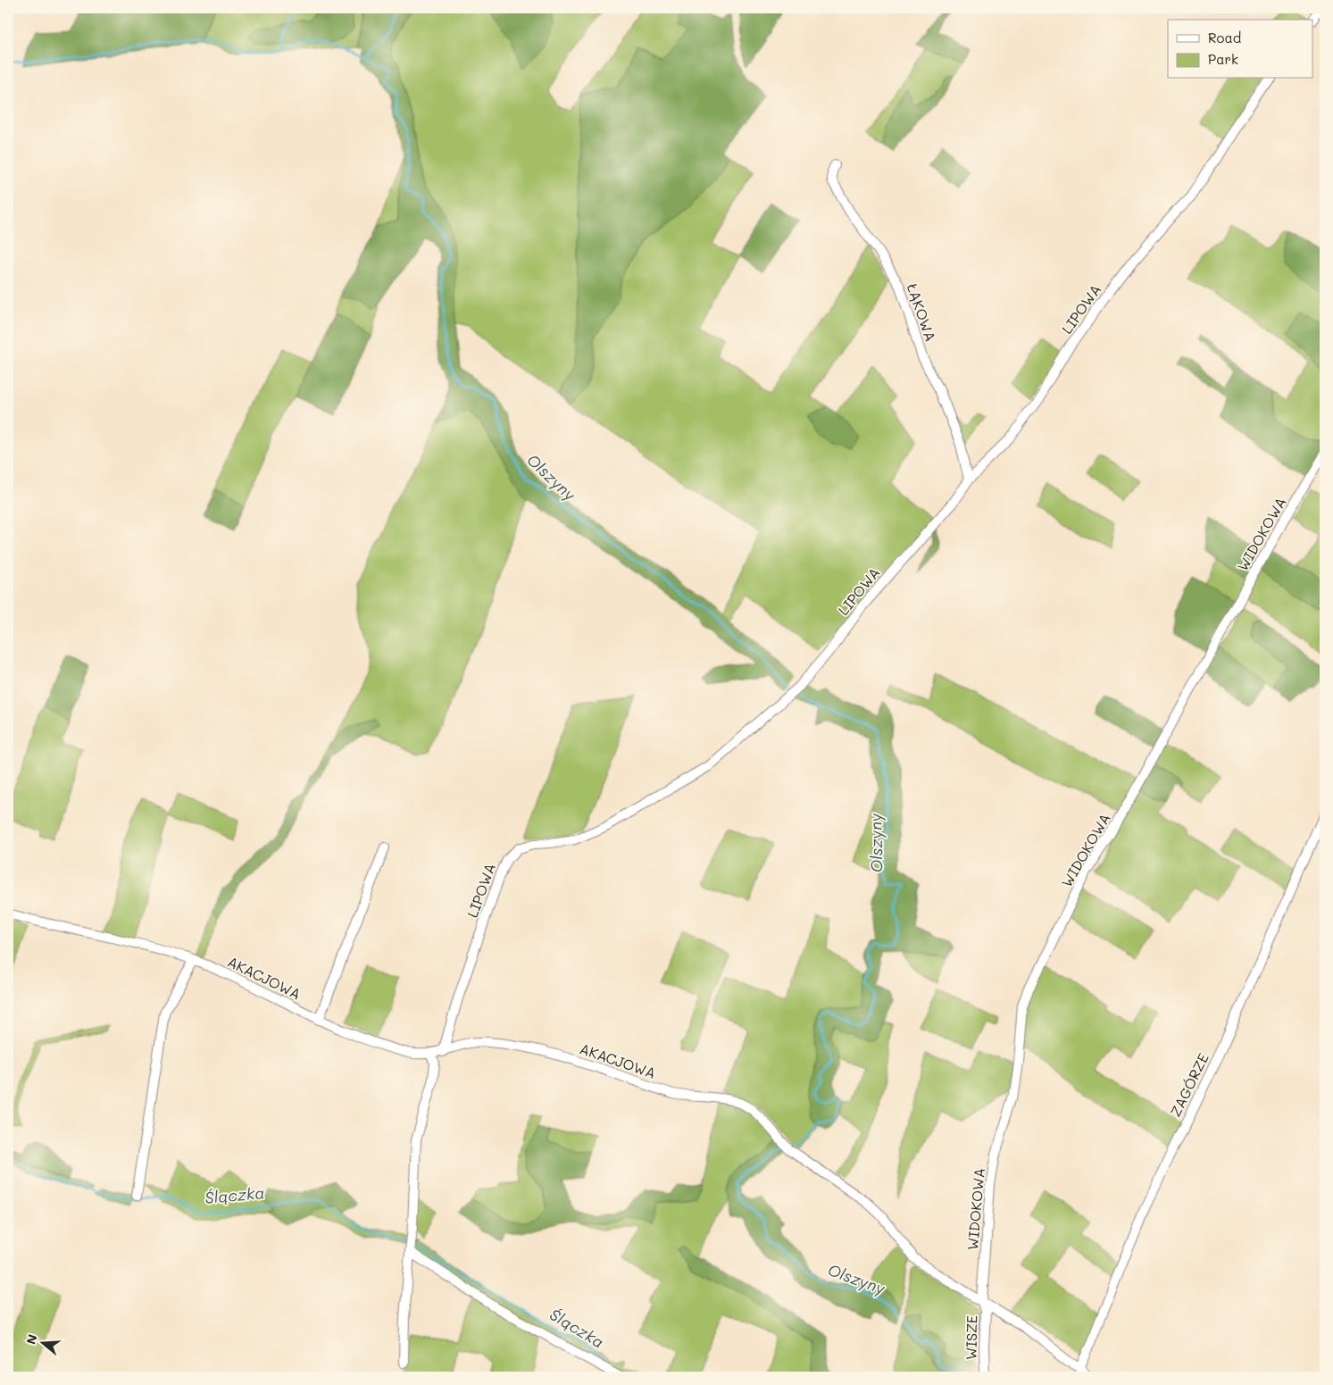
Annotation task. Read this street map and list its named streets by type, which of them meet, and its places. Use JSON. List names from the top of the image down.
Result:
{
  "streets": {
    "street": [
      "LIPOWA",
      "ŁĄKOWA",
      "WIDOKOWA",
      "AKACJOWA",
      "ZAGÓRZE",
      "WISZE"
    ]
  },
  "crossings": [
    ["LIPOWA", "ŁĄKOWA"],
    ["LIPOWA", "AKACJOWA"],
    ["WIDOKOWA", "AKACJOWA"],
    ["WIDOKOWA", "WISZE"],
    ["AKACJOWA", "ZAGÓRZE"],
    ["AKACJOWA", "WISZE"]
  ],
  "water": ["Olszyny", "Ślączka"],
  "legend": ["Road", "Park"],
  "north": "left"
}
